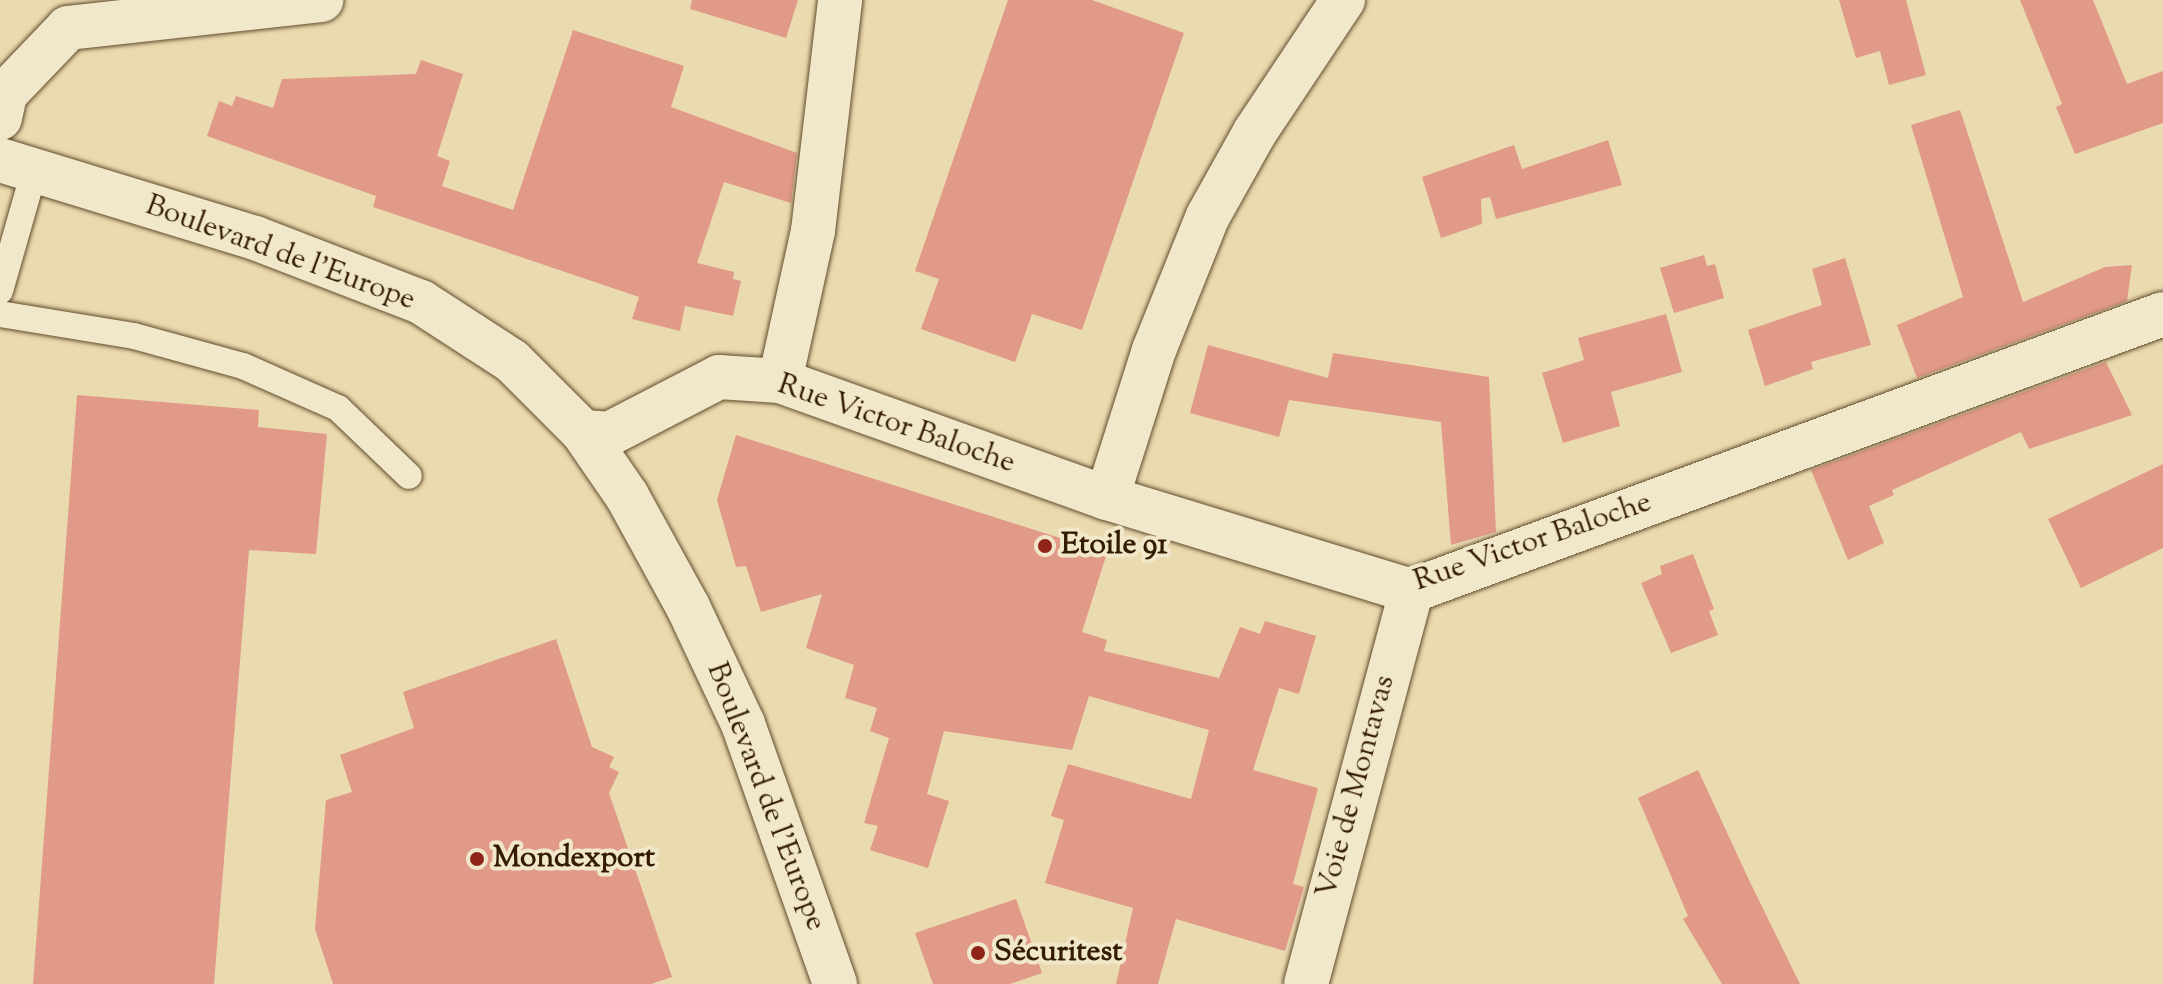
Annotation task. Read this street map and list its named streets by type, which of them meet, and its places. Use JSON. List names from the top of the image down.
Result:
{
  "streets": {
    "street": ["Boulevard de l'Europe", "Rue Victor Baloche", "Voie de Montavas"]
  },
  "crossings": [
    ["Boulevard de l'Europe", "Rue Victor Baloche"],
    ["Rue Victor Baloche", "Voie de Montavas"]
  ],
  "places": ["Etoile 91", "Mondexport", "Sécuritest"]
}
